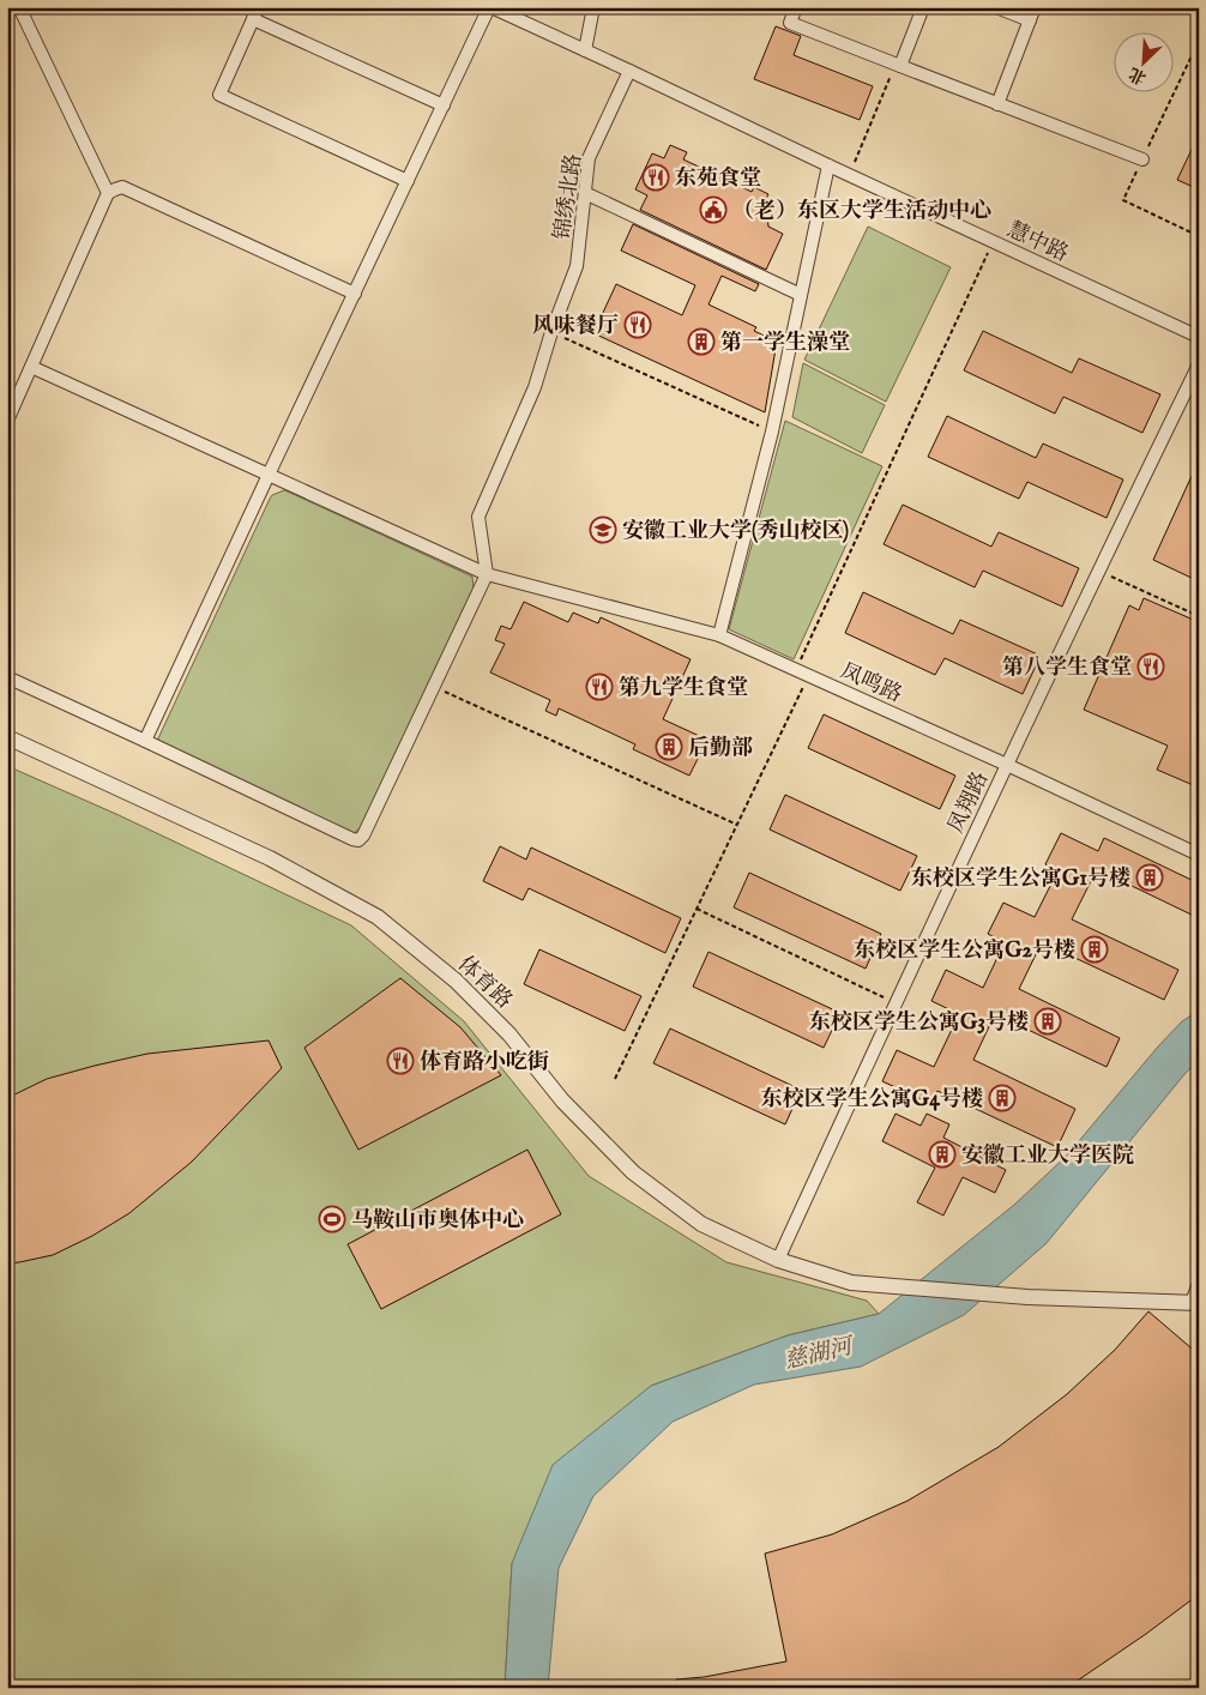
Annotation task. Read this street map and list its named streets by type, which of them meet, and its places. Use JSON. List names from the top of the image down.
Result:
{
  "streets": {
    "street": [
      "锦绣北路",
      "慧中路",
      "凤鸣路",
      "凤翔路",
      "体育路"
    ]
  },
  "crossings": [
    ["锦绣北路", "慧中路"],
    ["锦绣北路", "凤鸣路"],
    ["凤鸣路", "凤翔路"],
    ["凤翔路", "体育路"]
  ],
  "water": ["慈湖河"],
  "places": {
    "restaurant": [
      "东苑食堂",
      "风味餐厅",
      "第八学生食堂",
      "第九学生食堂",
      "体育路小吃街"
    ],
    "public building": ["（老）东区大学生活动中心"],
    "building": [
      "第一学生澡堂",
      "后勤部",
      "东校区学生公寓G1号楼",
      "东校区学生公寓G2号楼",
      "东校区学生公寓G3号楼",
      "东校区学生公寓G4号楼",
      "安徽工业大学医院"
    ],
    "school or university": ["安徽工业大学(秀山校区)"],
    "sports": ["马鞍山市奥体中心"]
  },
  "north": "bottom left"
}
